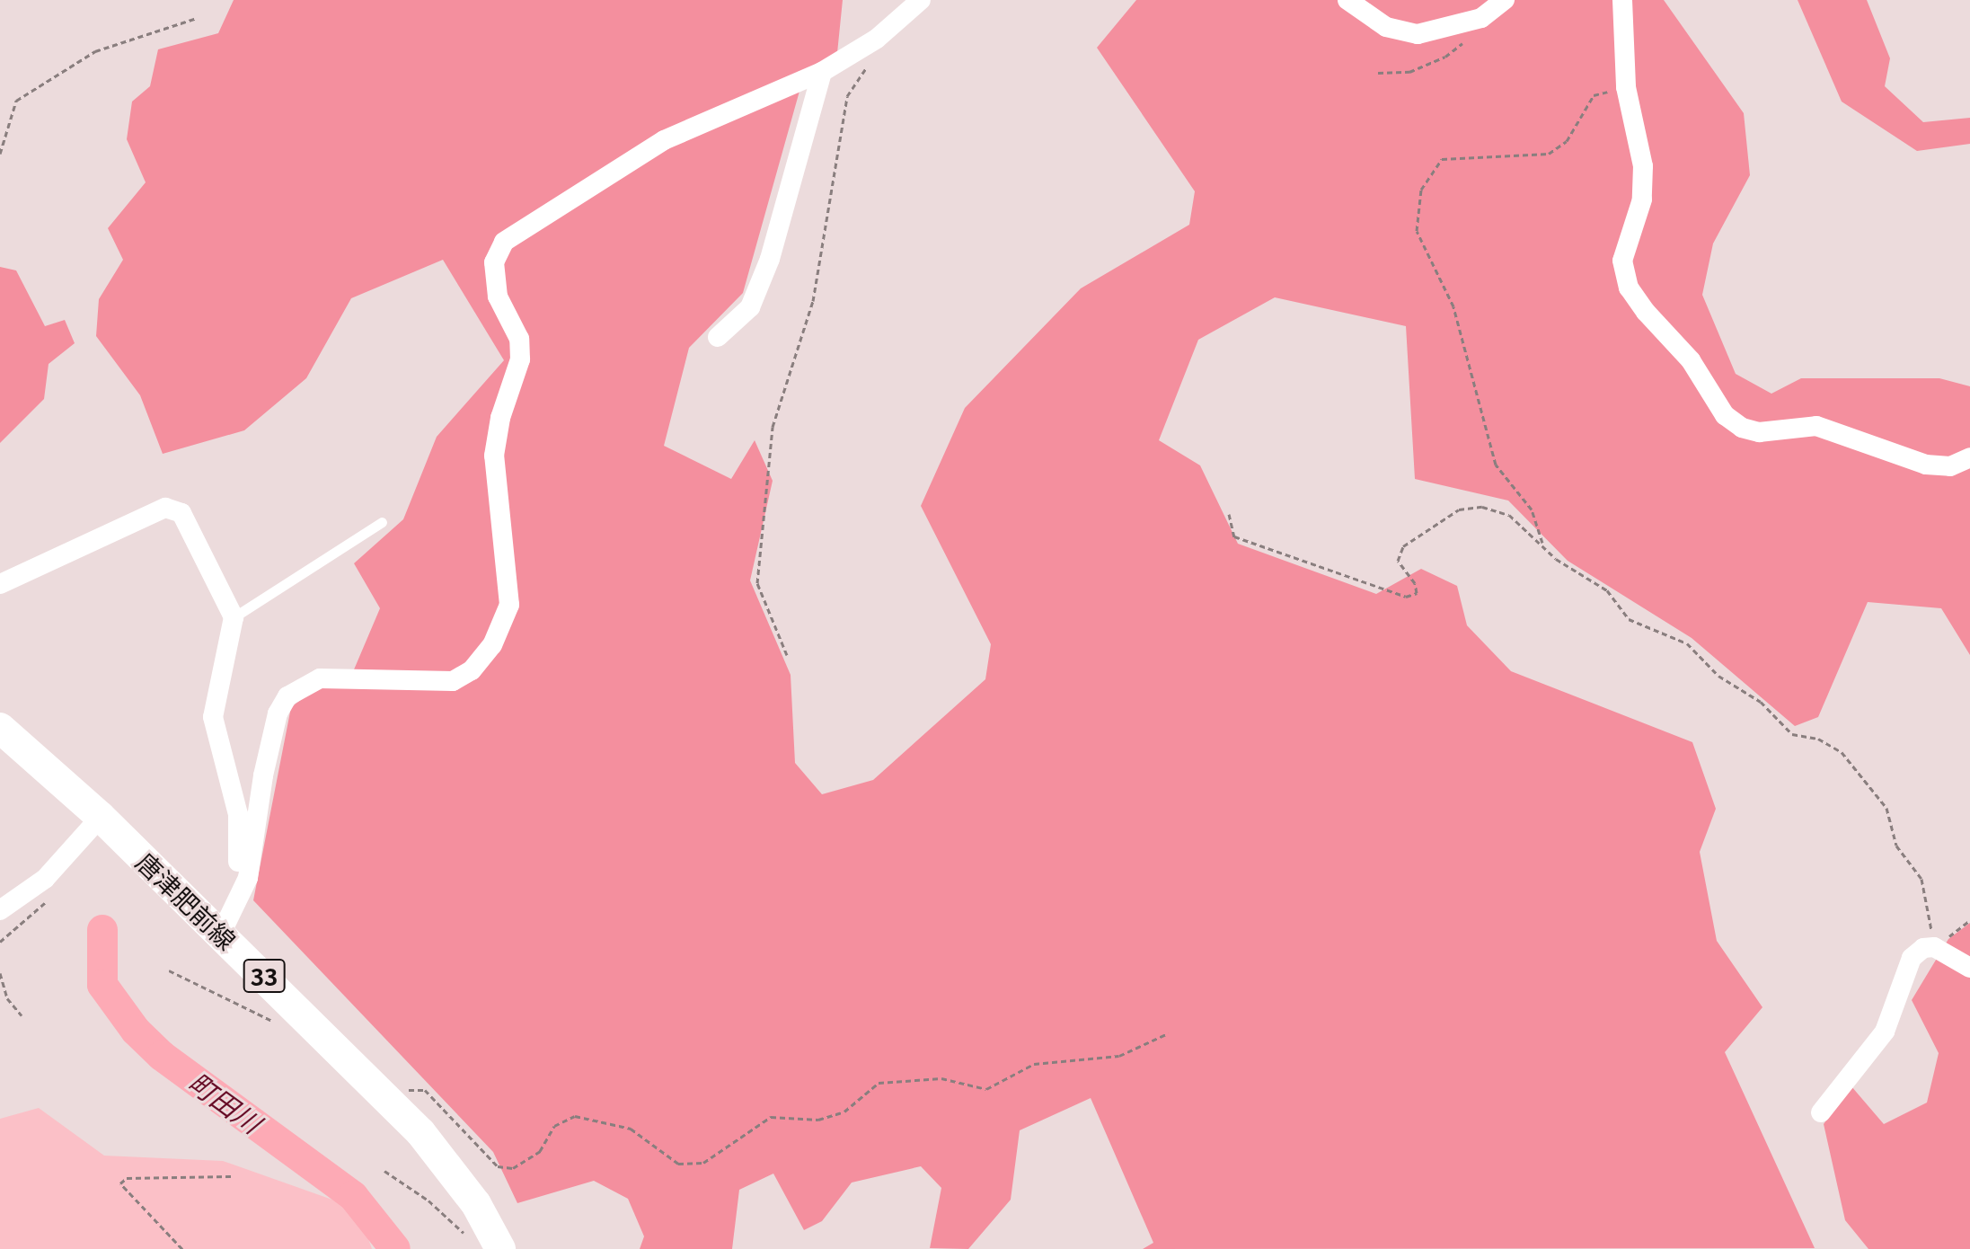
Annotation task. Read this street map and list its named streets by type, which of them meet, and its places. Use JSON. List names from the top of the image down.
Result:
{
  "streets": {
    "main road": ["唐津肥前線", "33"]
  },
  "water": ["町田川"]
}
